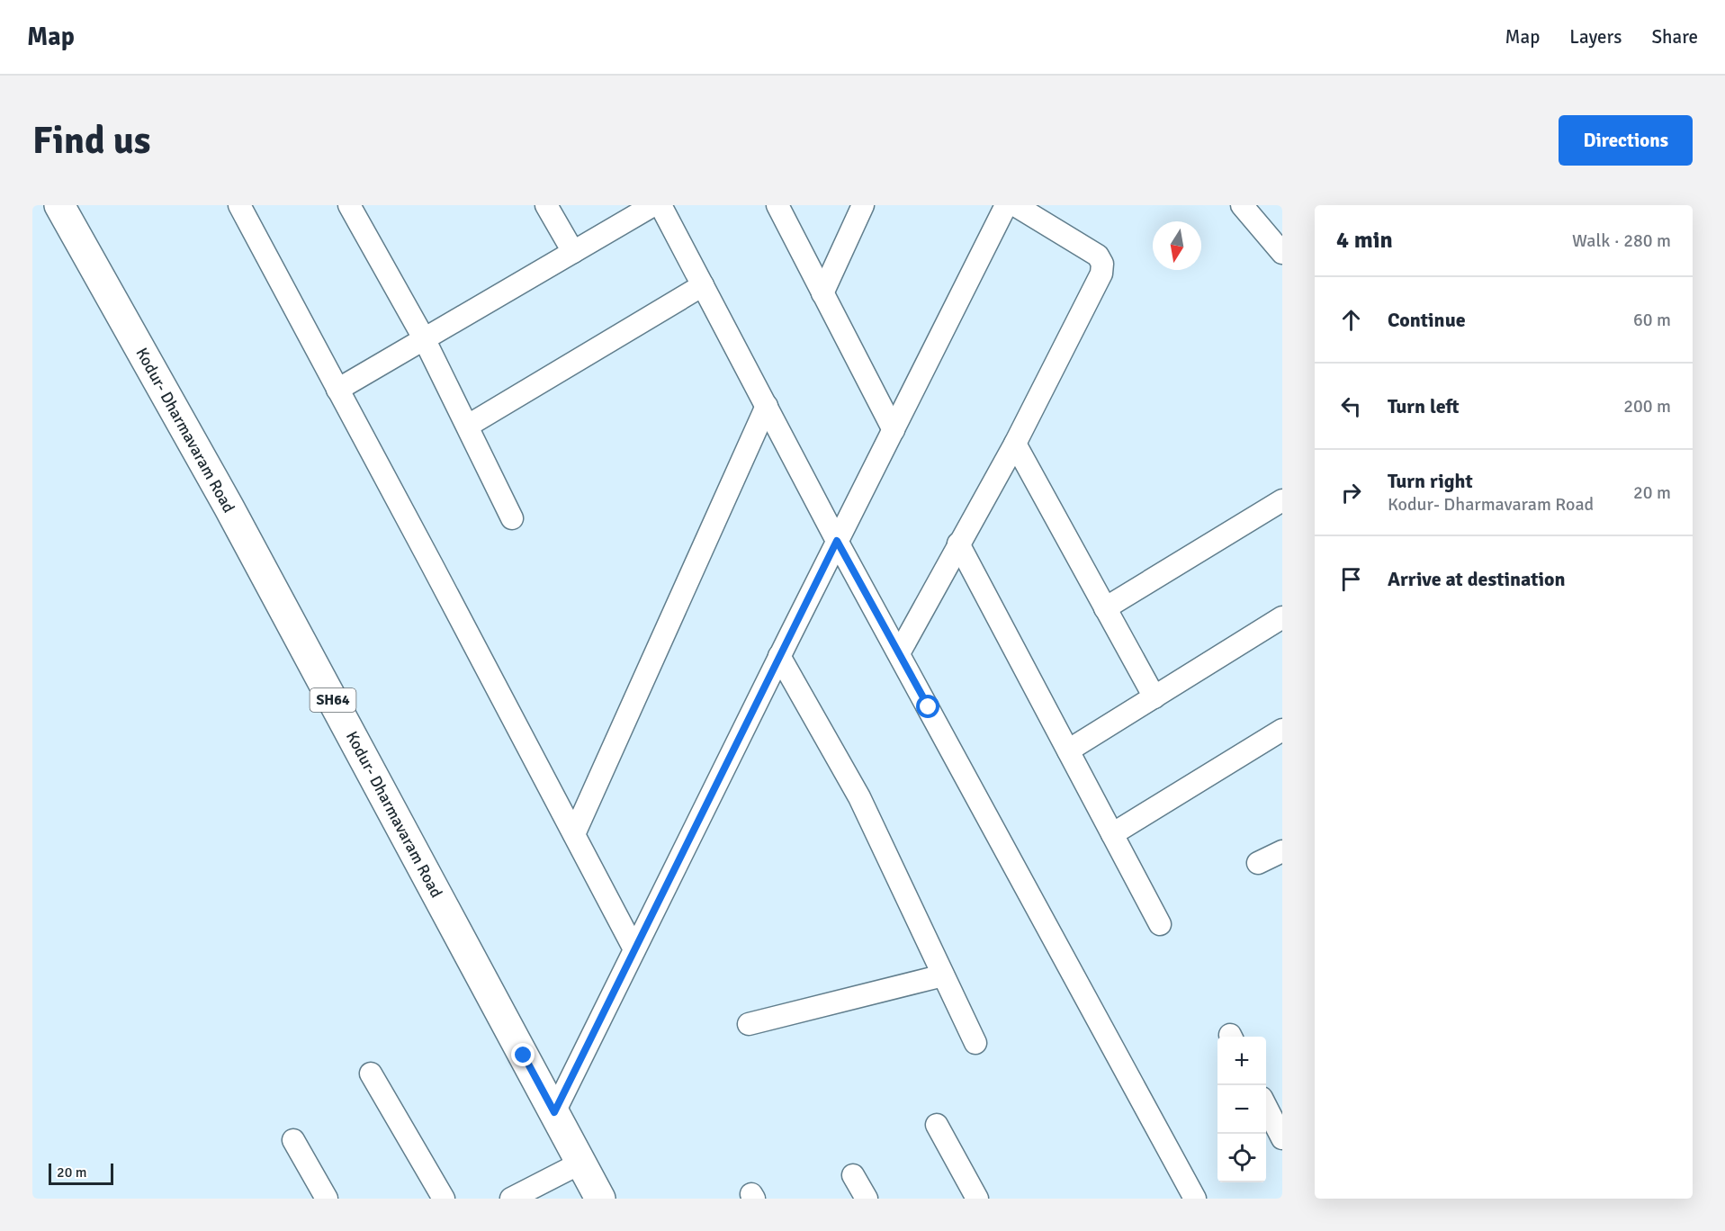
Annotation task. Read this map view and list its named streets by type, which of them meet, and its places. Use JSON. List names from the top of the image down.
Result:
{
  "streets": {
    "main road": ["Kodur- Dharmavaram Road", "SH64"]
  },
  "scale_bar": "20 m",
  "north": "bottom",
  "page": {
    "header": "Map",
    "nav": ["Map", "Layers", "Share"],
    "buttons": "Directions",
    "title": "Find us",
    "heading": ["4 min", "Walk · 280 m"],
    "list": [
      ["Continue", "60 m"],
      ["Turn left", "200 m"],
      ["Turn right", "Kodur- Dharmavaram Road", "20 m"],
      "Arrive at destination"
    ],
    "map_buttons": ["+", "−"],
    "scale": "20 m"
  }
}
